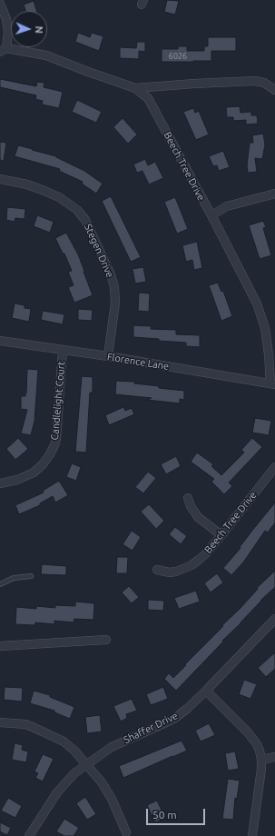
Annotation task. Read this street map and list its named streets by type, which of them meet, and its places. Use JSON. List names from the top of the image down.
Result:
{
  "streets": {
    "street": [
      "Beech Tree Drive",
      "Stegen Drive",
      "Florence Lane",
      "Candlelight Court",
      "Shaffer Drive"
    ]
  },
  "crossings": [
    ["Beech Tree Drive", "Florence Lane"],
    ["Stegen Drive", "Florence Lane"],
    ["Florence Lane", "Candlelight Court"]
  ],
  "house_numbers": ["6026"],
  "scale_bar": "50 m",
  "north": "right"
}
